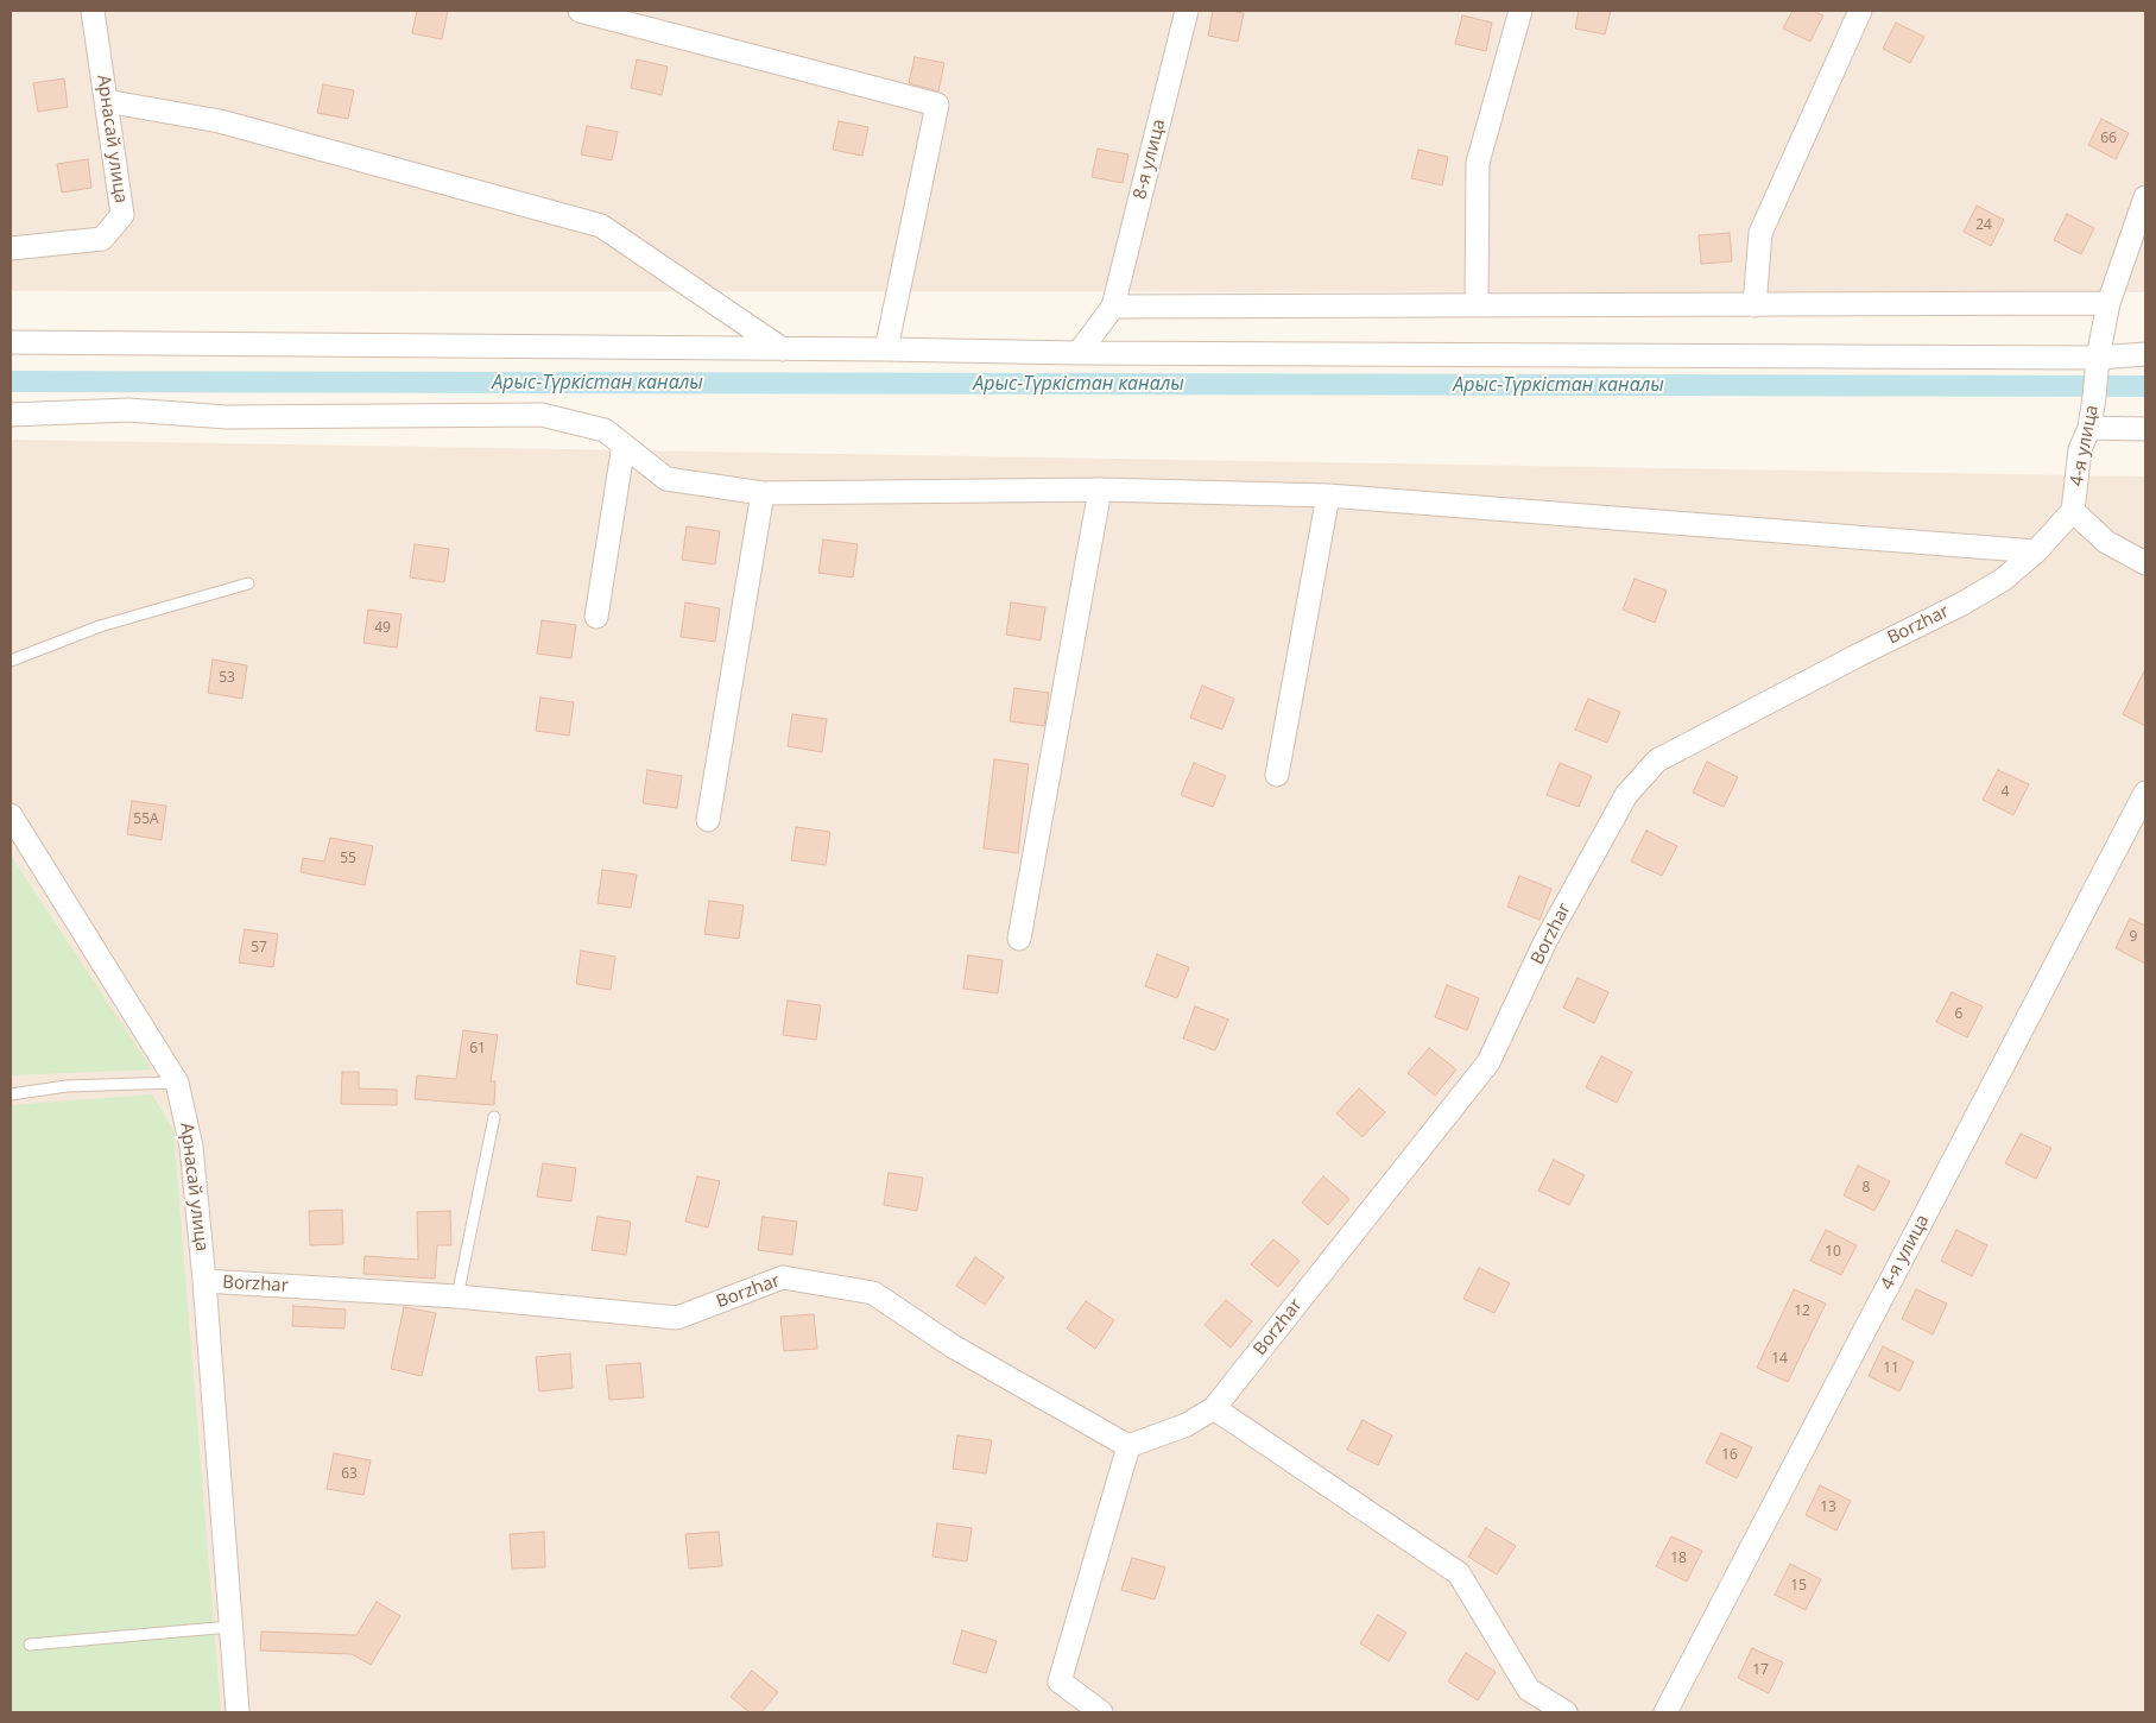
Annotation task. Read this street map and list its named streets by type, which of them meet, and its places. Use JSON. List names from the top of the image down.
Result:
{
  "streets": {
    "street": [
      "Арнасай улица",
      "8-я улица",
      "4-я улица",
      "Borzhar"
    ]
  },
  "crossings": [
    ["Арнасай улица", "Borzhar"],
    ["4-я улица", "Borzhar"]
  ],
  "water": ["Арыс-Түркістан каналы"],
  "house_numbers": [
    "66",
    "24",
    "49",
    "53",
    "4",
    "55А",
    "55",
    "9",
    "57",
    "6",
    "61",
    "8",
    "10",
    "12",
    "14",
    "11",
    "16",
    "63",
    "13",
    "18",
    "15",
    "17"
  ]
}
